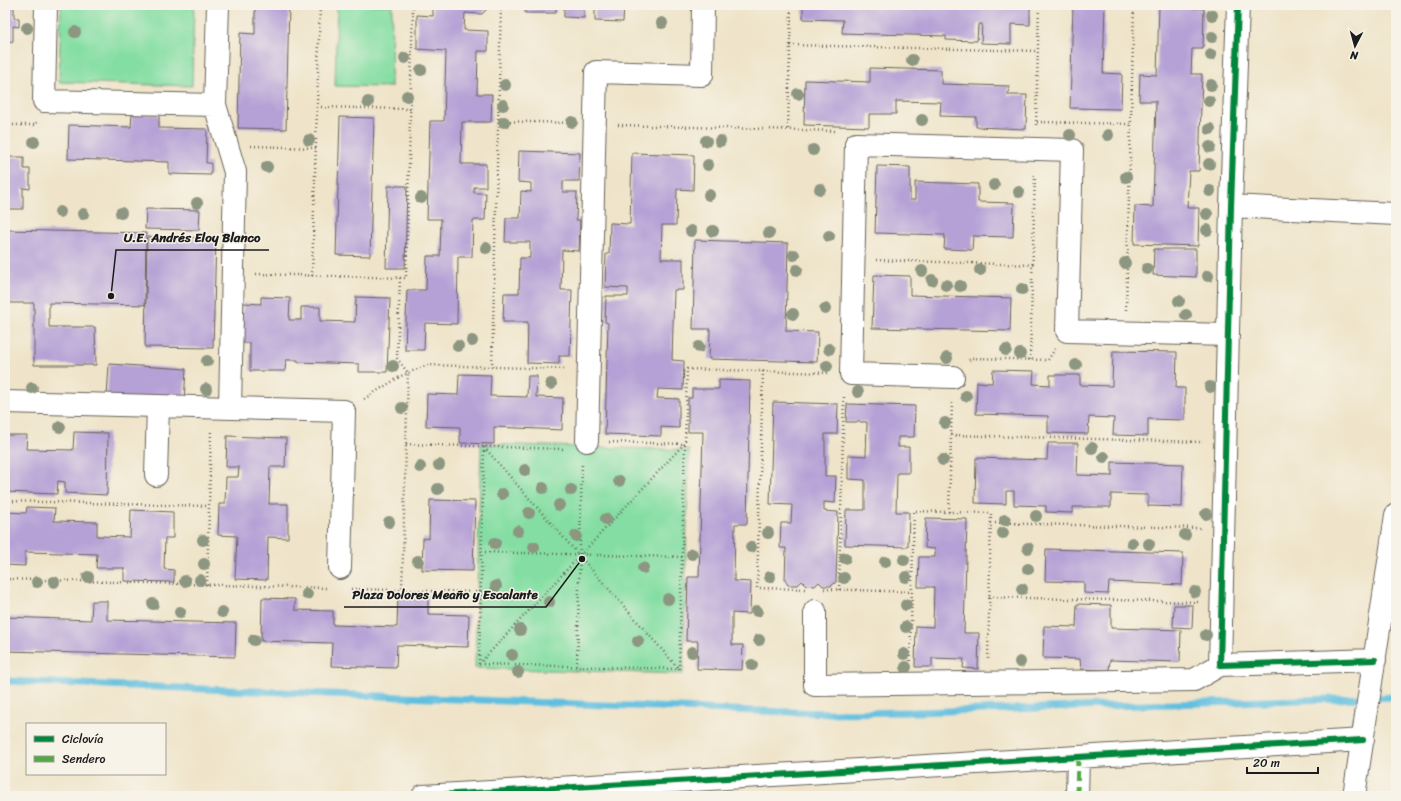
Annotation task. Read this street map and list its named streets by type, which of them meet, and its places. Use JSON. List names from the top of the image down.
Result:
{
  "places": ["U.E. Andrés Eloy Blanco", "Plaza Dolores Meaño y Escalante"],
  "legend": ["Ciclovía", "Sendero"],
  "scale_bar": "20 m",
  "north": "bottom"
}
